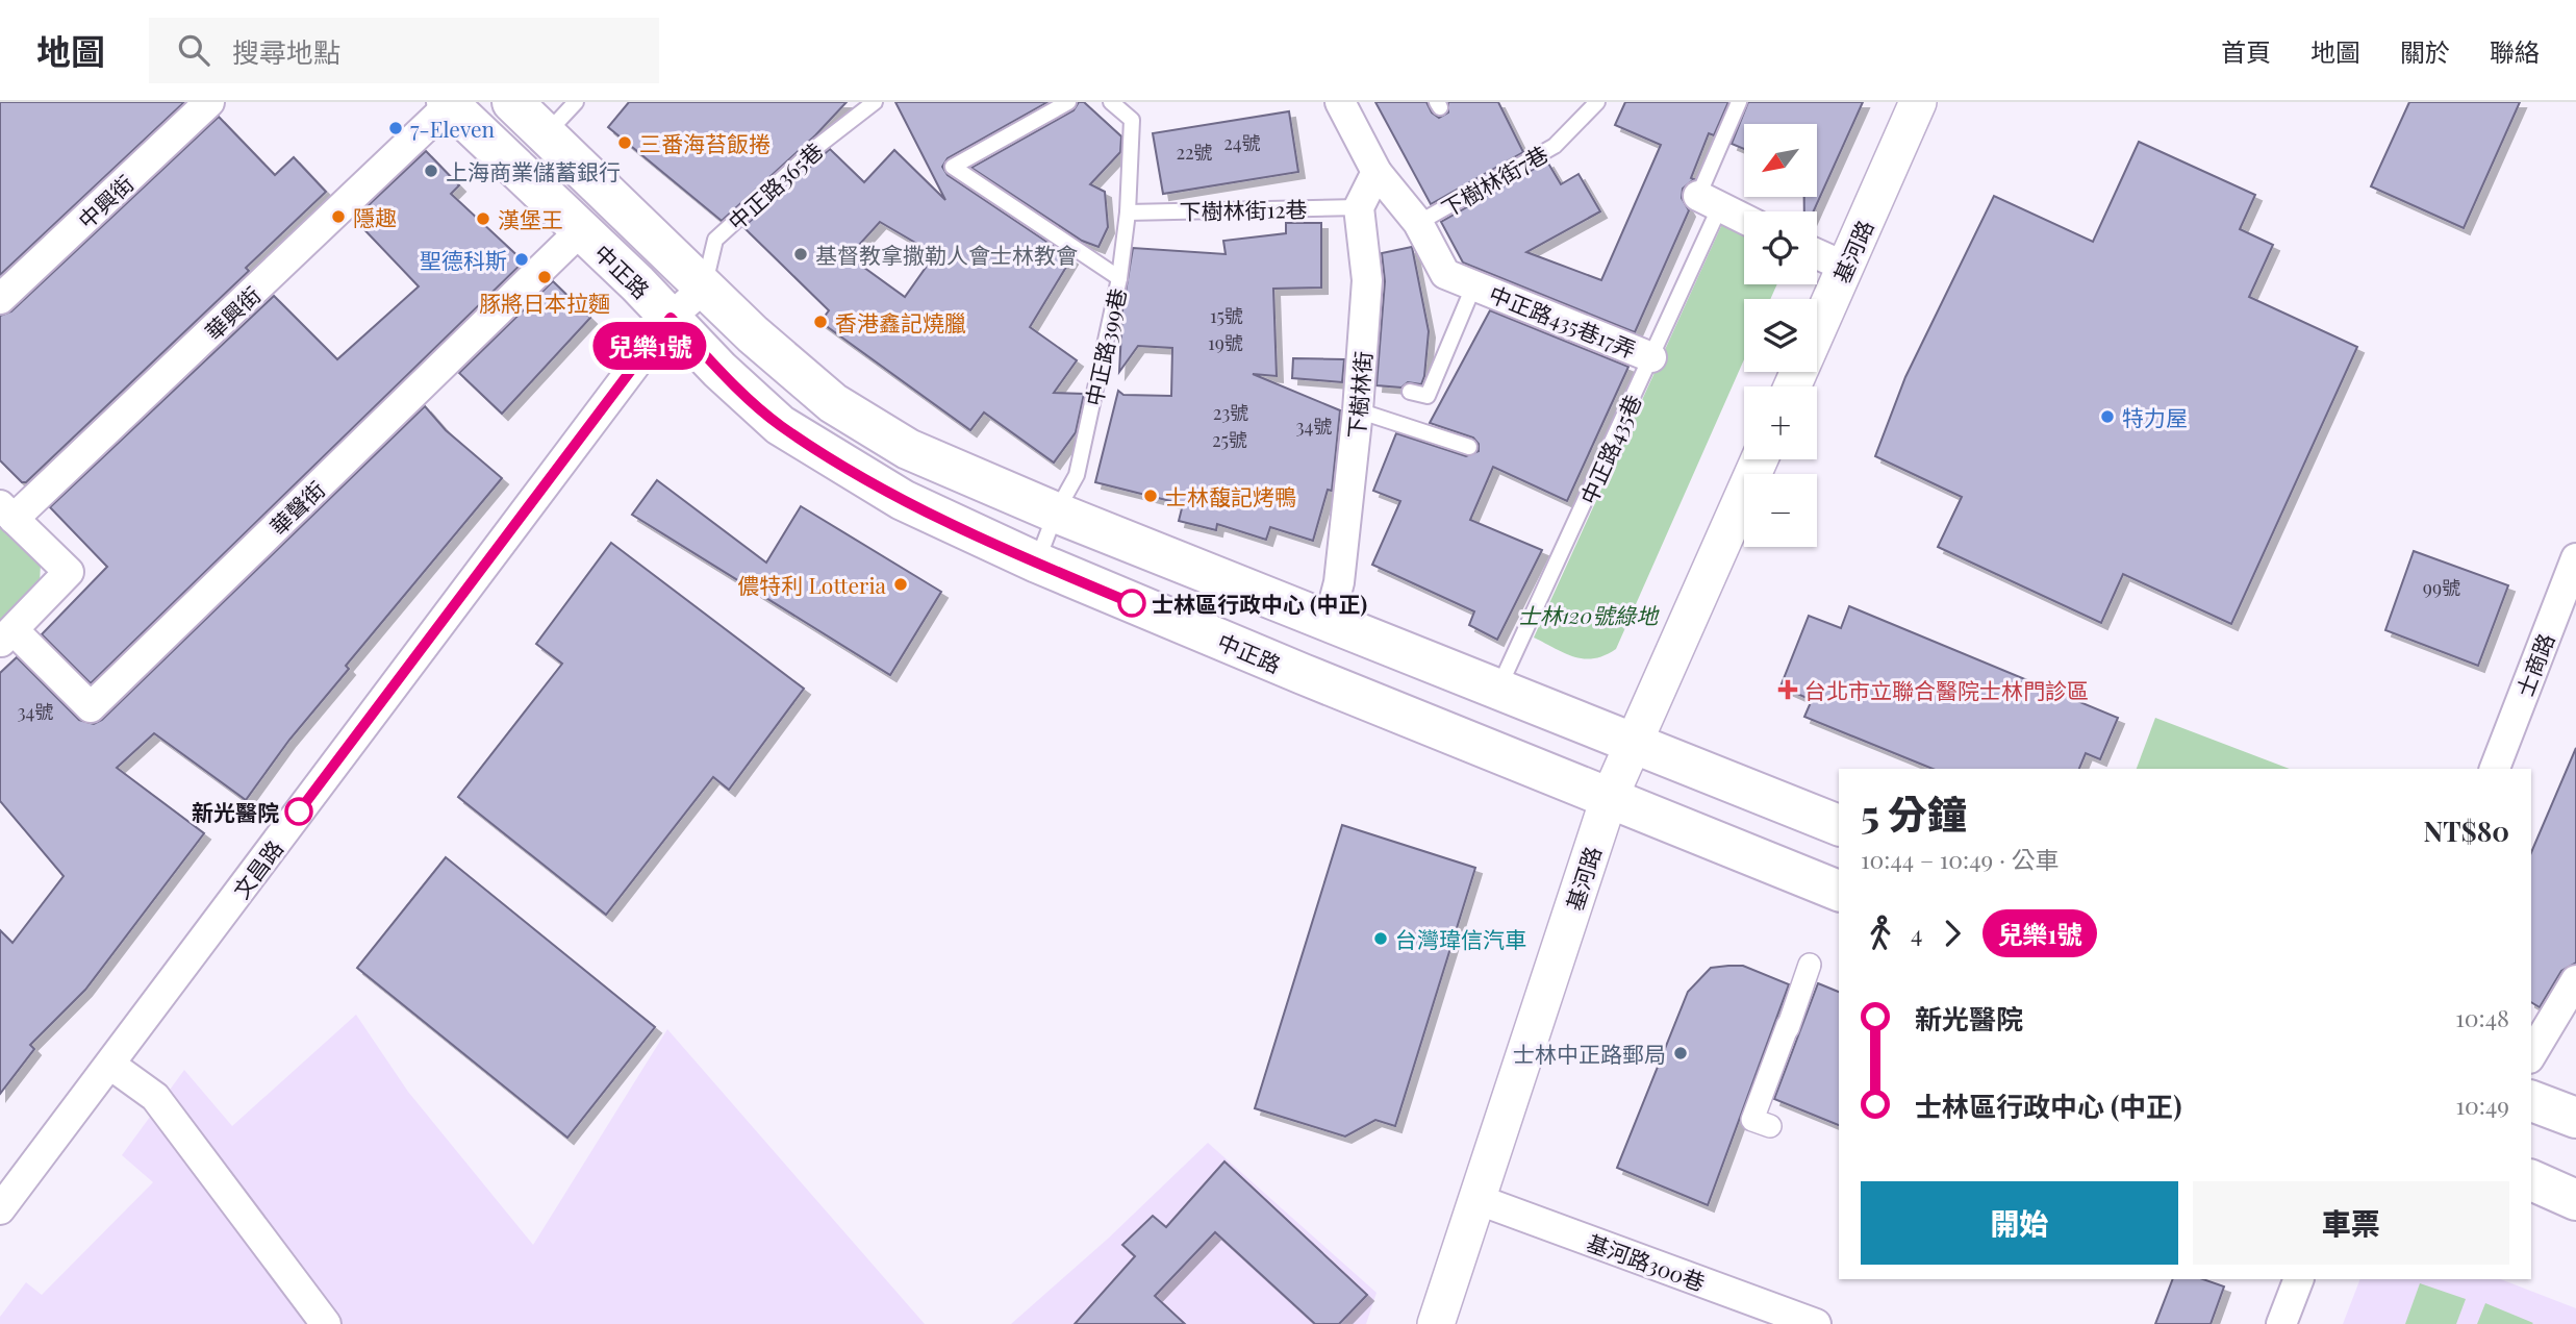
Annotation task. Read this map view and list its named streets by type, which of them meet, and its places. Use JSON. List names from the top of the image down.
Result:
{
  "streets": {
    "main road": ["中正路"],
    "street": [
      "中興街",
      "基河路",
      "華興街",
      "中正路435巷17弄",
      "下樹林街",
      "華聲街",
      "士商路",
      "文昌路",
      "基河路300巷"
    ],
    "lane": [
      "下樹林街7巷",
      "中正路365巷",
      "下樹林街12巷",
      "中正路399巷",
      "中正路435巷"
    ]
  },
  "crossings": [
    ["中正路365巷", "中正路"],
    ["中正路365巷", "文昌路"],
    ["下樹林街12巷", "中正路399巷"],
    ["下樹林街12巷", "下樹林街"],
    ["基河路", "中正路"],
    ["基河路", "基河路300巷"],
    ["中正路", "華興街"],
    ["中正路", "中正路399巷"],
    ["中正路", "下樹林街"],
    ["中正路", "中正路435巷"],
    ["中正路", "華聲街"],
    ["中正路", "文昌路"],
    ["華興街", "華聲街"],
    ["中正路435巷17弄", "中正路435巷"]
  ],
  "parks": ["士林120號綠地"],
  "places": {
    "other": [
      "7-Eleven",
      "三番海苔飯捲",
      "上海商業儲蓄銀行",
      "隱趣",
      "漢堡王",
      "基督教拿撒勒人會士林教會",
      "聖德科斯",
      "豚將日本拉麵",
      "香港鑫記燒臘",
      "特力屋",
      "士林馥記烤鴨",
      "儂特利 Lotteria",
      "士林區行政中心 (中正)",
      "新光醫院",
      "台灣瑋信汽車",
      "士林中正路郵局"
    ],
    "health": ["台北市立聯合醫院士林門診區"]
  },
  "lines": ["bus line 兒樂1號"],
  "house_numbers": [
    "24號",
    "22號",
    "15號",
    "19號",
    "23號",
    "34號",
    "25號",
    "99號",
    "34號"
  ],
  "north": "bottom left",
  "page": {
    "header": "地圖",
    "search": "搜尋地點",
    "nav": [
      "首頁",
      "地圖",
      "關於",
      "聯絡"
    ],
    "on_map": "兒樂1號",
    "map_buttons": ["+", "−"],
    "heading": ["5 分鐘", "10:44 – 10:49 · 公車", "NT$80"],
    "legs": ["4", "兒樂1號"],
    "list": [
      {
        "name": "新光醫院",
        "value": "10:48"
      },
      {
        "name": "士林區行政中心 (中正)",
        "value": "10:49"
      }
    ],
    "buttons": ["開始", "車票"]
  }
}
